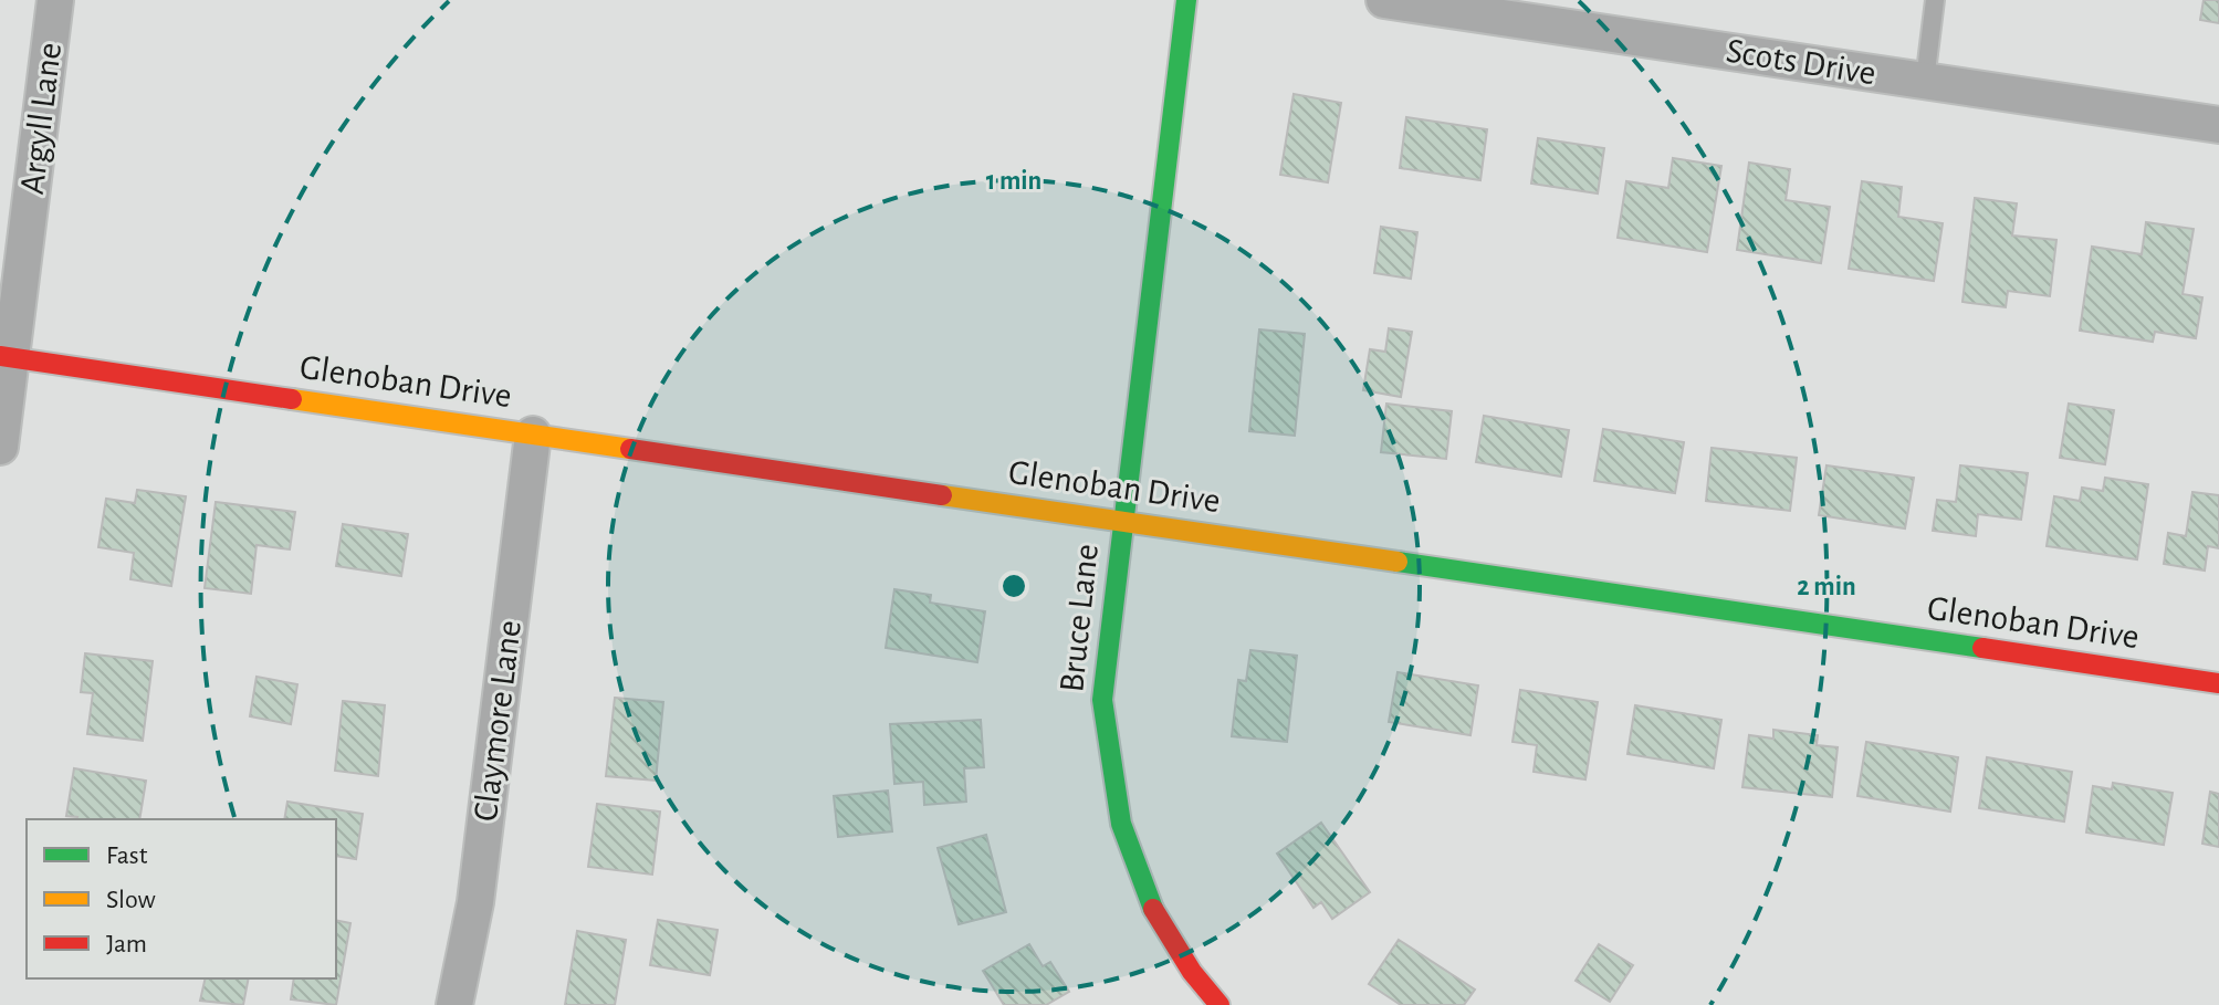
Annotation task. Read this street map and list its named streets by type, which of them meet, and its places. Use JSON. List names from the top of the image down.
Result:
{
  "streets": {
    "street": [
      "Scots Drive",
      "Argyll Lane",
      "Glenoban Drive",
      "Bruce Lane",
      "Claymore Lane"
    ]
  },
  "crossings": [
    ["Argyll Lane", "Glenoban Drive"],
    ["Glenoban Drive", "Bruce Lane"],
    ["Glenoban Drive", "Claymore Lane"]
  ],
  "legend": ["Fast", "Slow", "Jam"],
  "rings": ["1 min", "2 min"]
}
